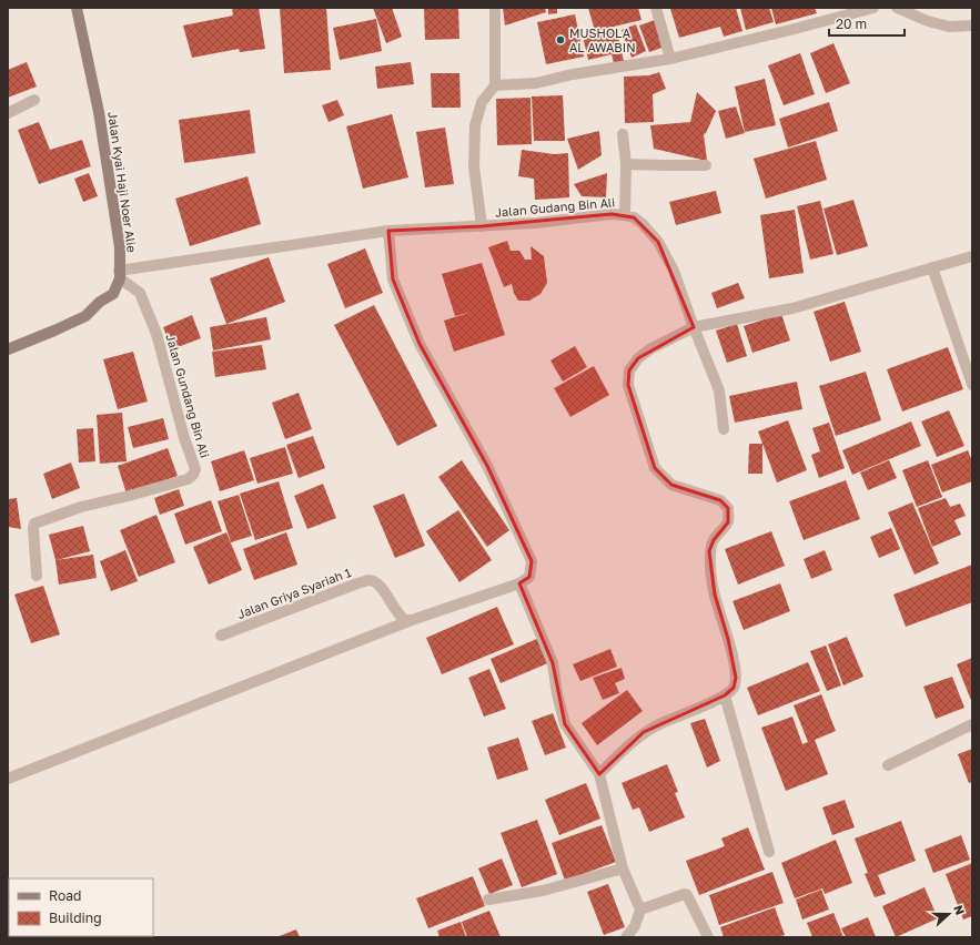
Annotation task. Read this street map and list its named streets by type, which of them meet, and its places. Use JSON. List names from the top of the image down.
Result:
{
  "streets": {
    "street": [
      "Jalan Kyai Haji Noer Alie",
      "Jalan Gudang Bin Ali",
      "Jalan Gundang Bin Ali",
      "Jalan Griya Syariah 1"
    ]
  },
  "crossings": [
    ["Jalan Kyai Haji Noer Alie", "Jalan Gudang Bin Ali"],
    ["Jalan Kyai Haji Noer Alie", "Jalan Gundang Bin Ali"],
    ["Jalan Gudang Bin Ali", "Jalan Gundang Bin Ali"]
  ],
  "places": ["MUSHOLA AL AWABIN"],
  "legend": ["Road", "Building"],
  "scale_bar": "20 m",
  "north": "right"
}
